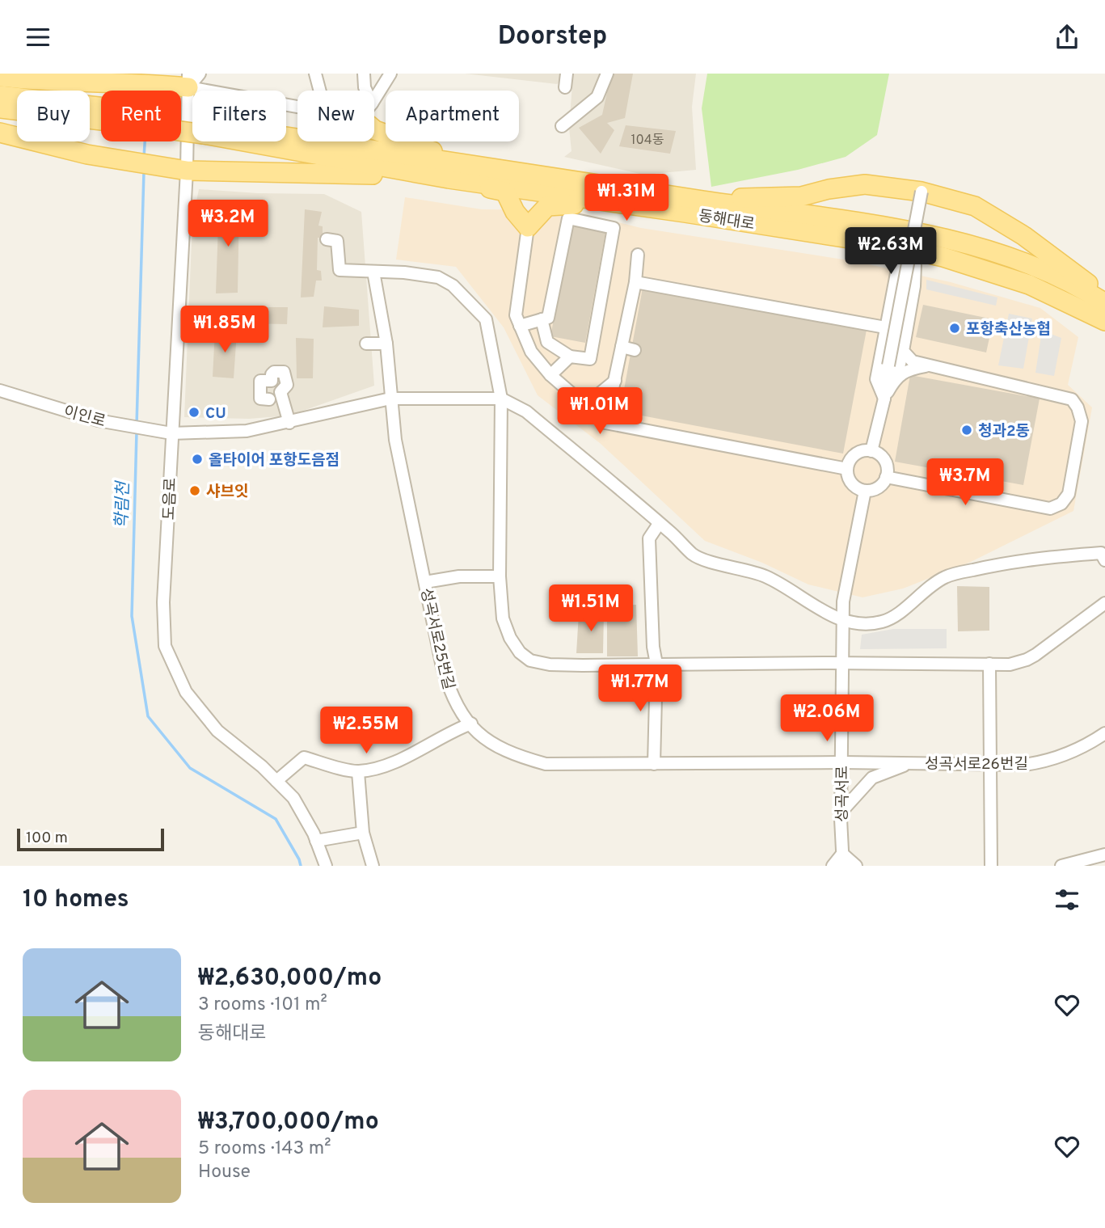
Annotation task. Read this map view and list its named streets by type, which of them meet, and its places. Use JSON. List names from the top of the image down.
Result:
{
  "streets": {
    "main road": ["동해대로"],
    "street": [
      "이인로",
      "도음로",
      "성곡서로25번길",
      "성곡서로26번길",
      "성곡서로"
    ]
  },
  "crossings": [
    ["이인로", "도음로"],
    ["이인로", "성곡서로25번길"],
    ["성곡서로25번길", "성곡서로26번길"],
    ["성곡서로25번길", "성곡서로"],
    ["성곡서로26번길", "성곡서로"]
  ],
  "water": ["학림천"],
  "places": [
    "포항축산농협",
    "CU",
    "청과2동",
    "올타이어 포항도음점",
    "샤브잇"
  ],
  "house_numbers": ["104동"],
  "scale_bar": "100 m",
  "page": {
    "header": "Doorstep",
    "chip": [
      "Buy",
      "Rent",
      "Filters",
      "New",
      "Apartment"
    ],
    "price": [
      "₩1.31M",
      "₩3.2M",
      "₩2.63M",
      "₩1.85M",
      "₩1.01M",
      "₩3.7M",
      "₩1.51M",
      "₩1.77M",
      "₩2.06M",
      "₩2.55M"
    ],
    "scale": "100 m",
    "heading": "10 homes",
    "list": [
      {
        "name": "₩2,630,000/mo",
        "note": "3 rooms · 101 m² · 동해대로"
      },
      {
        "name": "₩3,700,000/mo",
        "note": "5 rooms · 143 m² · House"
      }
    ]
  }
}
